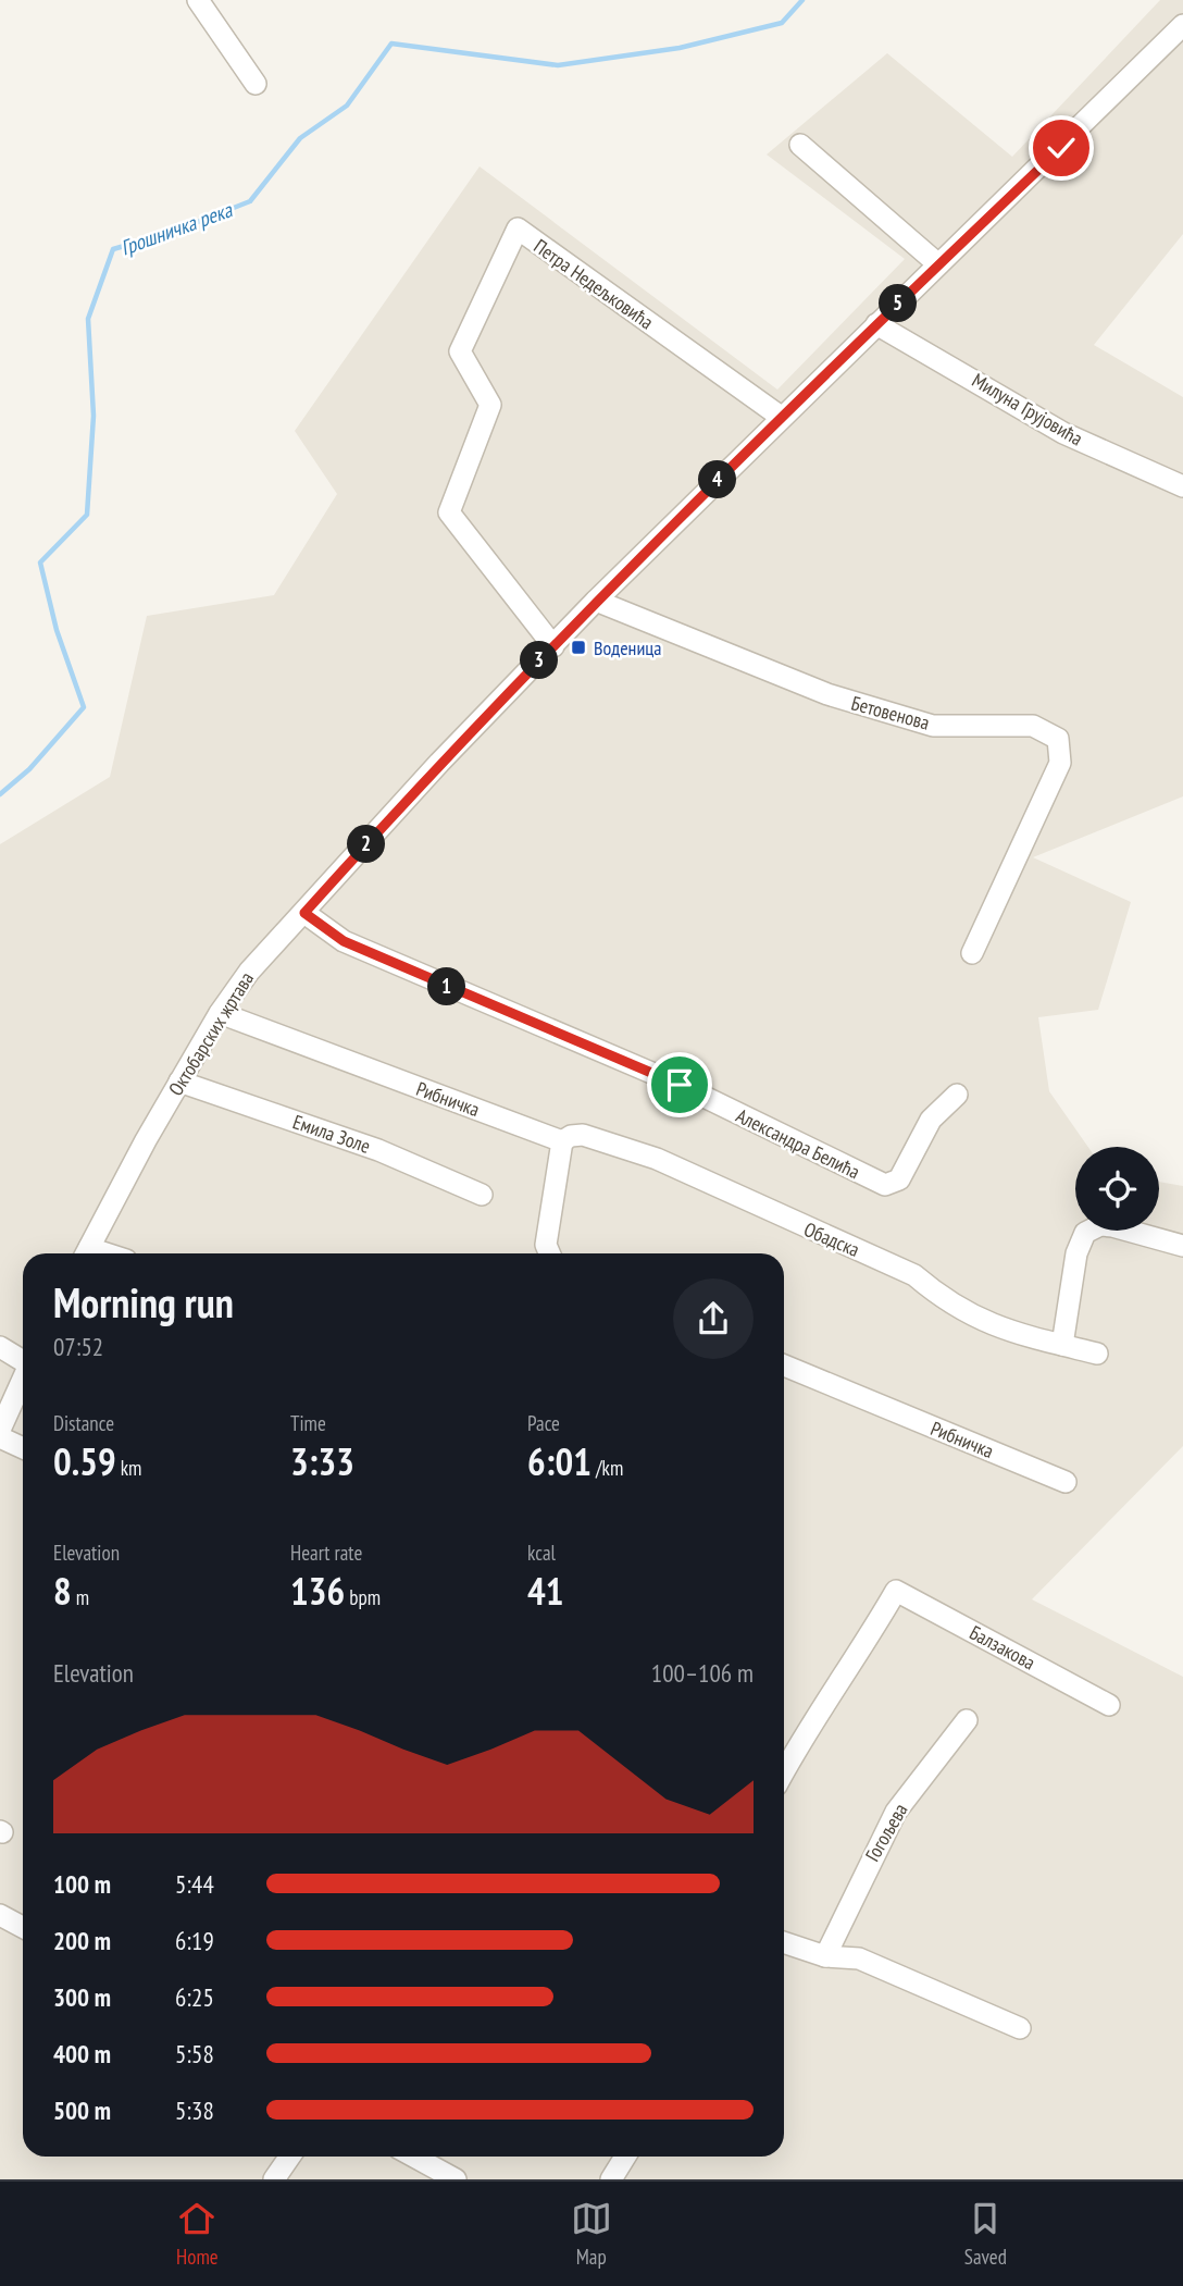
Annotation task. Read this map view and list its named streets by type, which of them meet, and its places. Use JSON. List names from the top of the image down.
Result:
{
  "streets": {
    "street": [
      "Петра Недељковића",
      "Милуна Грујовића",
      "Бетовенова",
      "Октобарских жртава",
      "Рибничка",
      "Емила Золе",
      "Александра Белића",
      "Обадска",
      "Балзакова",
      "Гогољева"
    ]
  },
  "crossings": [
    ["Петра Недељковића", "Октобарских жртава"],
    ["Милуна Грујовића", "Октобарских жртава"],
    ["Бетовенова", "Октобарских жртава"],
    ["Октобарских жртава", "Рибничка"],
    ["Октобарских жртава", "Емила Золе"],
    ["Октобарских жртава", "Александра Белића"],
    ["Рибничка", "Обадска"]
  ],
  "water": ["Грошничка река"],
  "places": {
    "transit": ["Воденица"]
  },
  "page": {
    "pins": [
      "5",
      "4",
      "3",
      "2",
      "1"
    ],
    "heading": ["Morning run", "07:52"],
    "stats": [
      ["Distance", "0.59 km"],
      ["Time", "3:33"],
      ["Pace", "6:01 /km"],
      ["Elevation", "8 m"],
      ["Heart rate", "136 bpm"],
      ["kcal", "41"]
    ],
    "chart": ["Elevation", "100–106 m"],
    "list": [
      {
        "name": "100 m",
        "note": "5:44"
      },
      {
        "name": "200 m",
        "note": "6:19"
      },
      {
        "name": "300 m",
        "note": "6:25"
      },
      {
        "name": "400 m",
        "note": "5:58"
      },
      {
        "name": "500 m",
        "note": "5:38"
      }
    ],
    "tabs": ["Home", "Map", "Saved"]
  }
}
